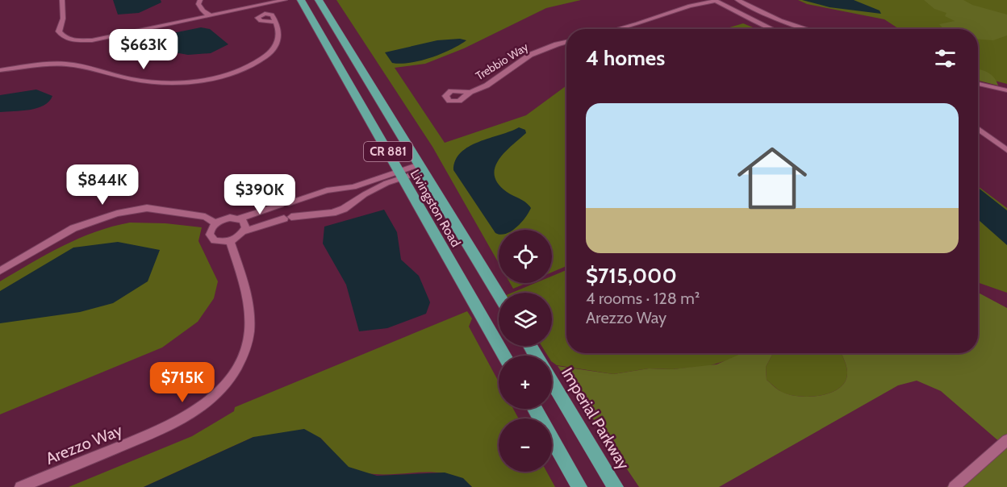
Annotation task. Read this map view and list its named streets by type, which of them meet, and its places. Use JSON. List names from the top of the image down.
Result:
{
  "streets": {
    "main road": ["CR 881", "Livingston Road", "Imperial Parkway"],
    "street": ["Trebbio Way", "Arezzo Way"]
  },
  "page": {
    "price": [
      "$663K",
      "$844K",
      "$390K",
      "$715K"
    ],
    "heading": "4 homes",
    "list": [
      {
        "name": "$715,000",
        "note": "4 rooms · 128 m² · Arezzo Way"
      }
    ],
    "map_buttons": ["+", "−"]
  }
}
